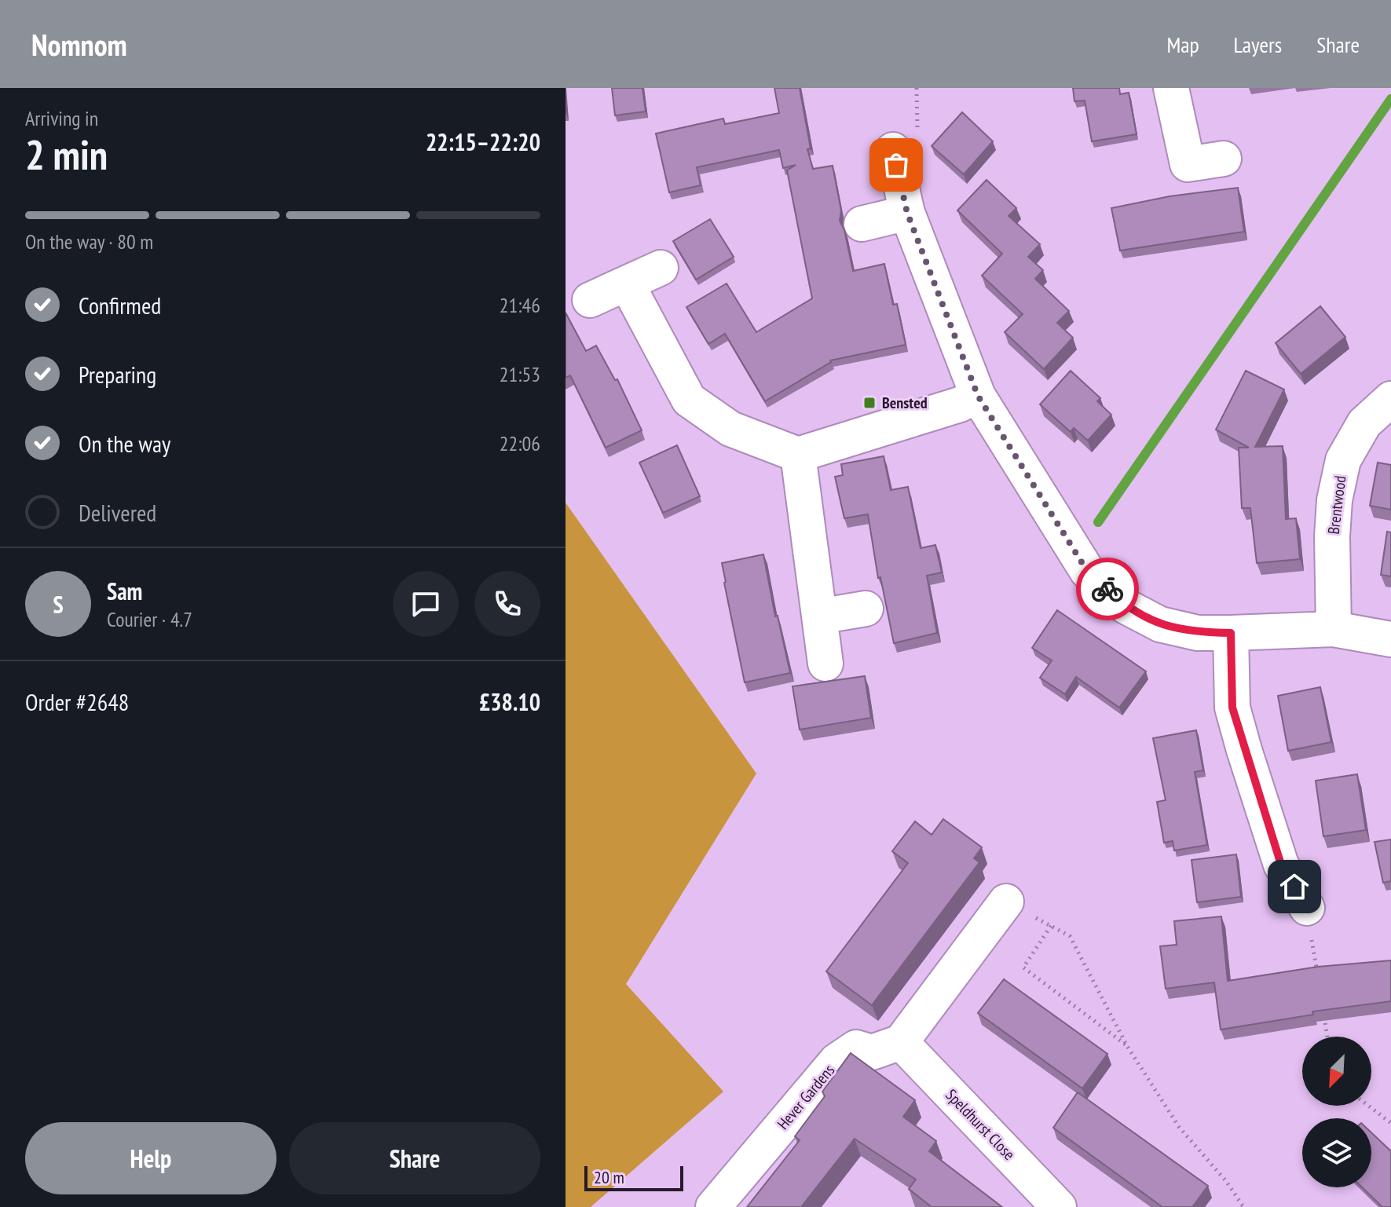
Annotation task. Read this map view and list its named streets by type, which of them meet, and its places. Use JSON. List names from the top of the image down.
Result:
{
  "streets": {
    "street": ["Brentwood", "Hever Gardens", "Speldhurst Close"]
  },
  "crossings": [
    ["Hever Gardens", "Speldhurst Close"]
  ],
  "places": {
    "transit": ["Bensted"]
  },
  "scale_bar": "20 m",
  "north": "bottom left",
  "page": {
    "header": "Nomnom",
    "nav": ["Map", "Layers", "Share"],
    "heading": ["2 min", "Arriving in", "22:15–22:20"],
    "panel": [
      "Sam",
      "Courier · 4.7",
      "Order #2648",
      "£38.10"
    ],
    "bar": "On the way · 80 m",
    "list": [
      ["Confirmed", "21:46"],
      ["Preparing", "21:53"],
      ["On the way", "22:06"],
      "Delivered"
    ],
    "round": "S",
    "buttons": ["Help", "Share"],
    "scale": "20 m"
  }
}
